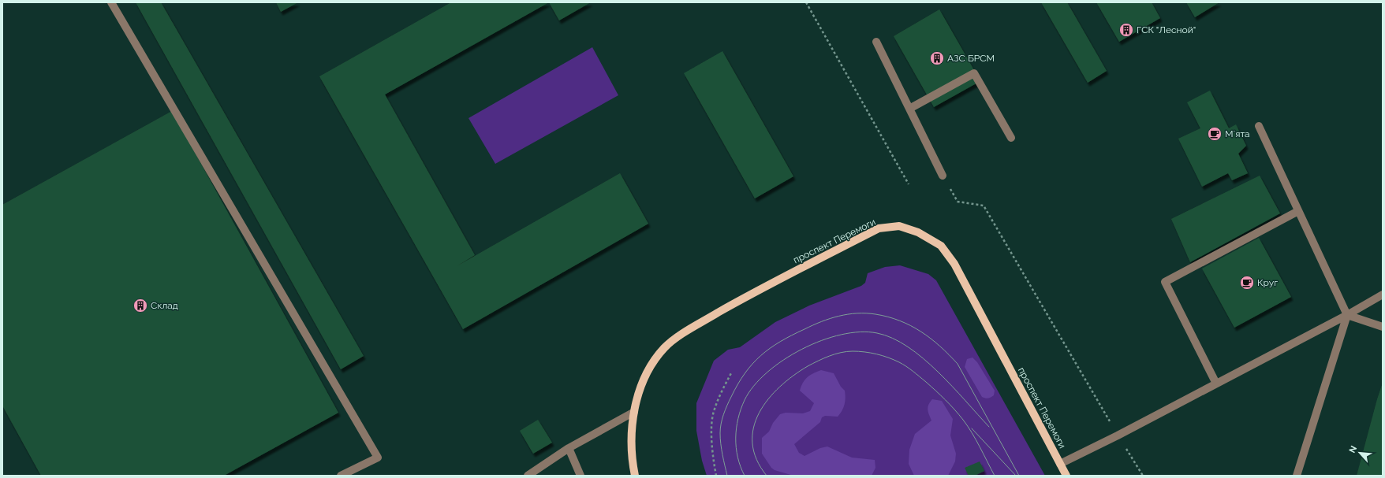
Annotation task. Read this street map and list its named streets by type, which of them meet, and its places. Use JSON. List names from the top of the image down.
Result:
{
  "streets": {
    "main road": ["проспект Перемоги"]
  },
  "places": {
    "building": ["ГСК \"Лесной\"", "АЗС БРСМ", "Склад"],
    "cafe": ["Мʼята", "Круг"]
  },
  "north": "top left"
}
